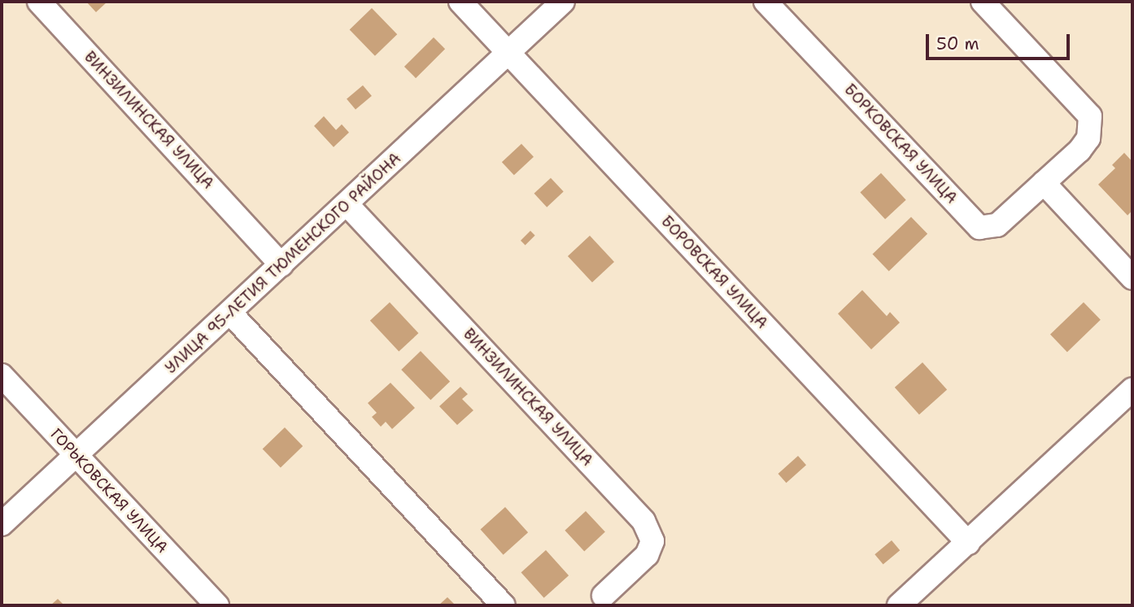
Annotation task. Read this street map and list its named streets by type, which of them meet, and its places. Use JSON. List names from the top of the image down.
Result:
{
  "streets": {
    "street": [
      "ВИНЗИЛИНСКАЯ УЛИЦА",
      "БОРКОВСКАЯ УЛИЦА",
      "УЛИЦА 95-ЛЕТИЯ ТЮМЕНСКОГО РАЙОНА",
      "БОРОВСКАЯ УЛИЦА",
      "ГОРЬКОВСКАЯ УЛИЦА"
    ]
  },
  "crossings": [
    ["ВИНЗИЛИНСКАЯ УЛИЦА", "УЛИЦА 95-ЛЕТИЯ ТЮМЕНСКОГО РАЙОНА"],
    ["УЛИЦА 95-ЛЕТИЯ ТЮМЕНСКОГО РАЙОНА", "БОРОВСКАЯ УЛИЦА"],
    ["УЛИЦА 95-ЛЕТИЯ ТЮМЕНСКОГО РАЙОНА", "ГОРЬКОВСКАЯ УЛИЦА"]
  ],
  "scale_bar": "50 m"
}
